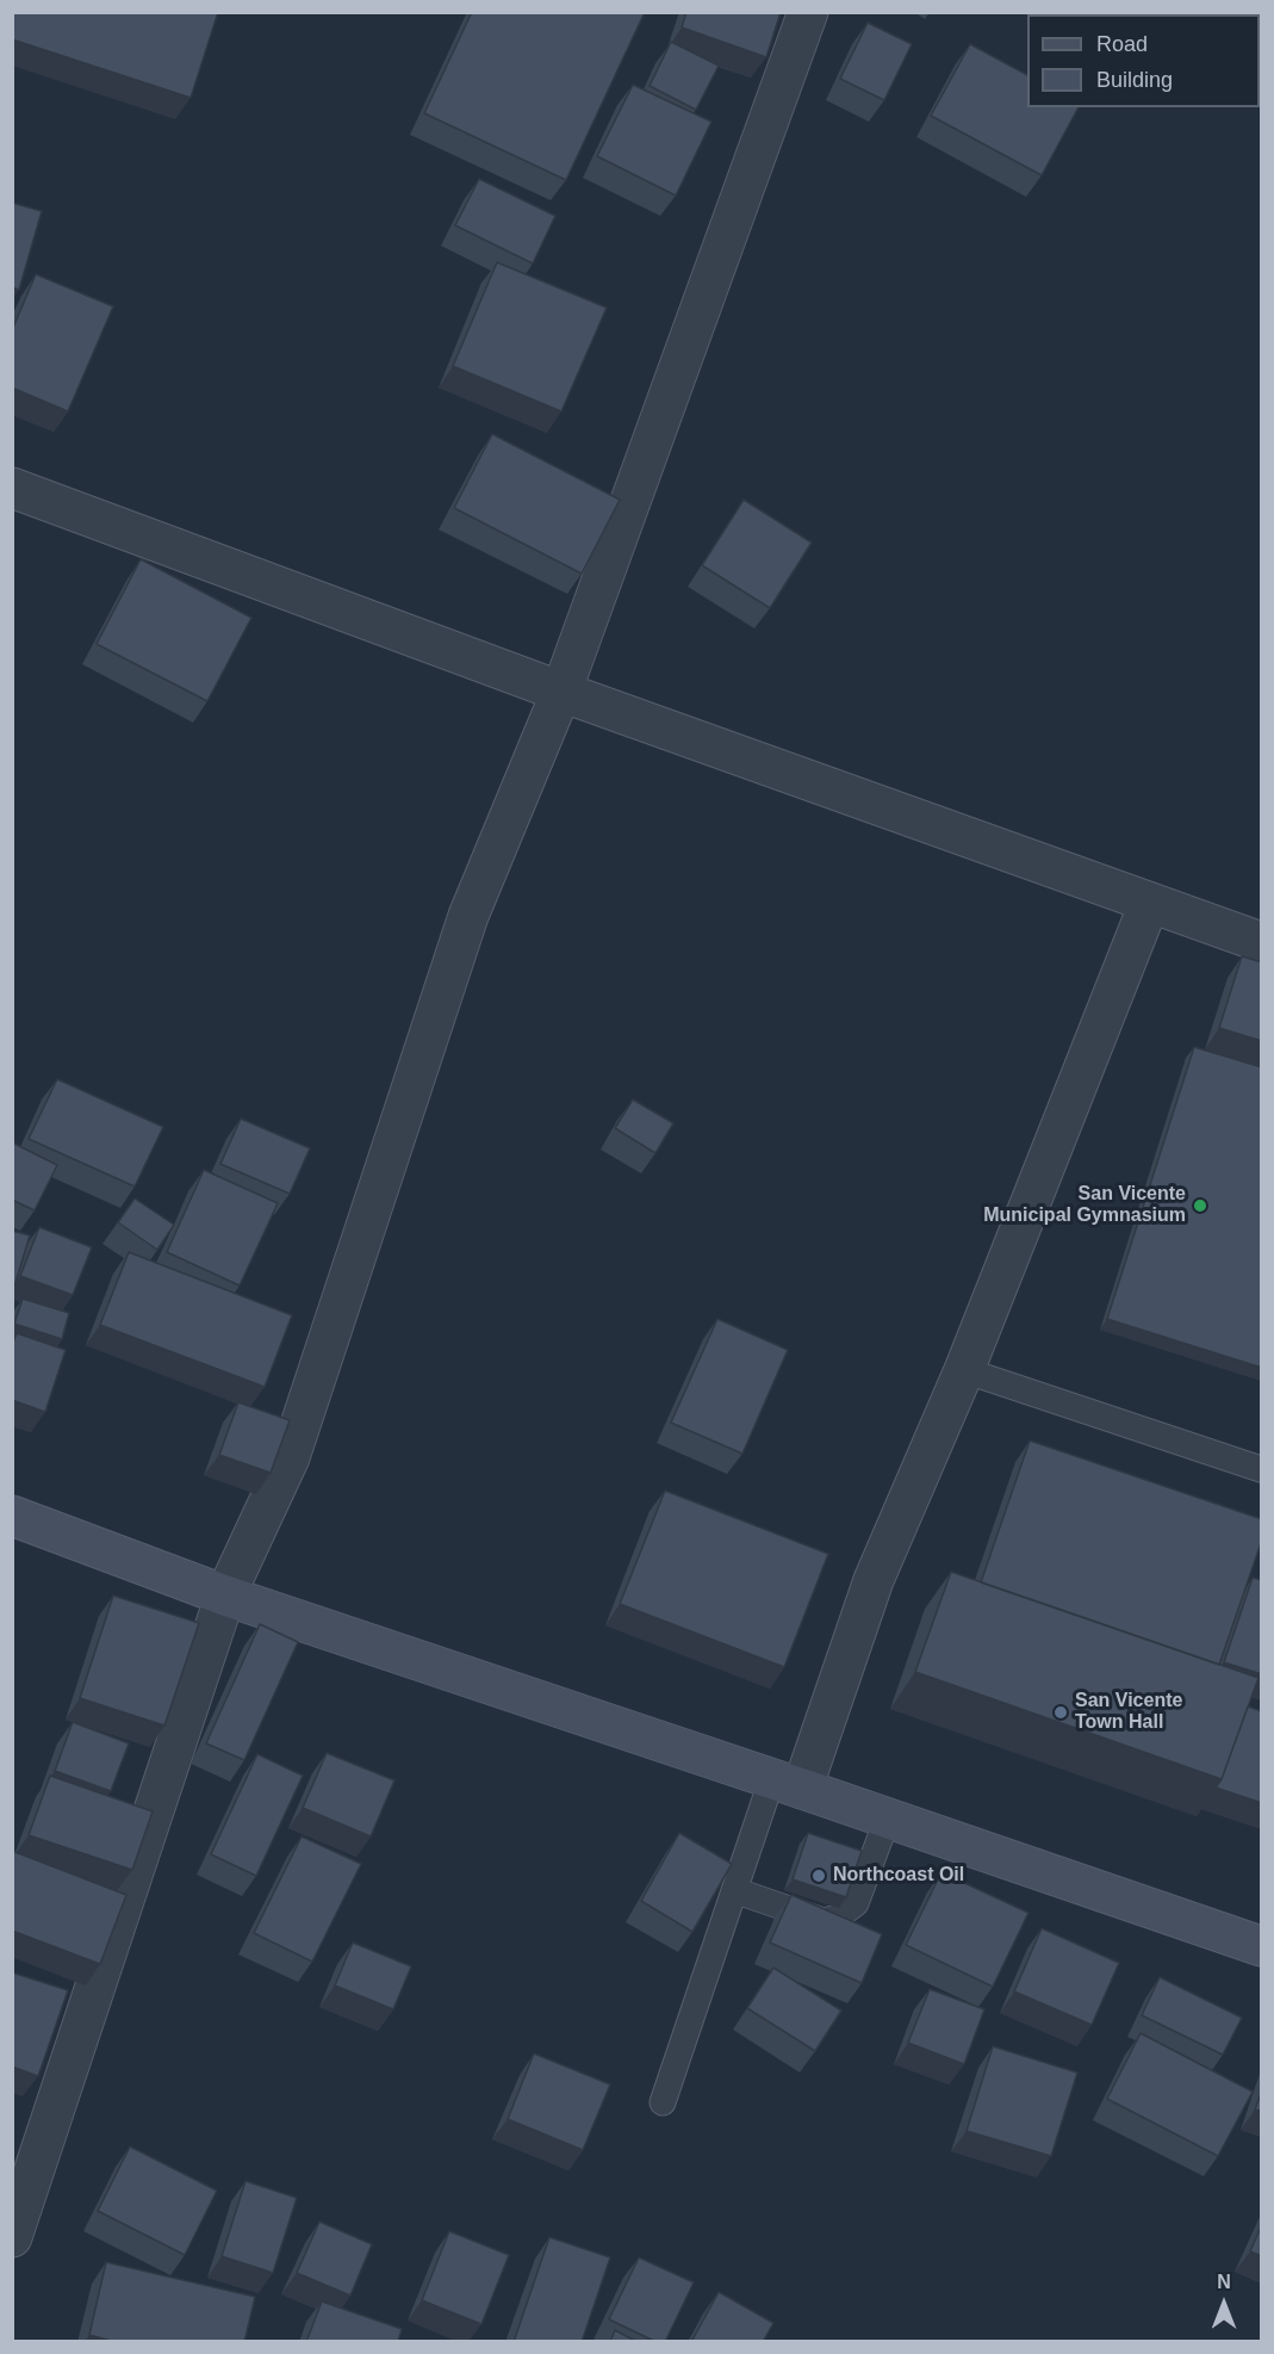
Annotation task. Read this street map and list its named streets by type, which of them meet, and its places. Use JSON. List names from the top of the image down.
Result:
{
  "places": ["San Vicente Municipal Gymnasium", "San Vicente Town Hall", "Northcoast Oil"],
  "legend": ["Road", "Building"],
  "north": "top"
}
